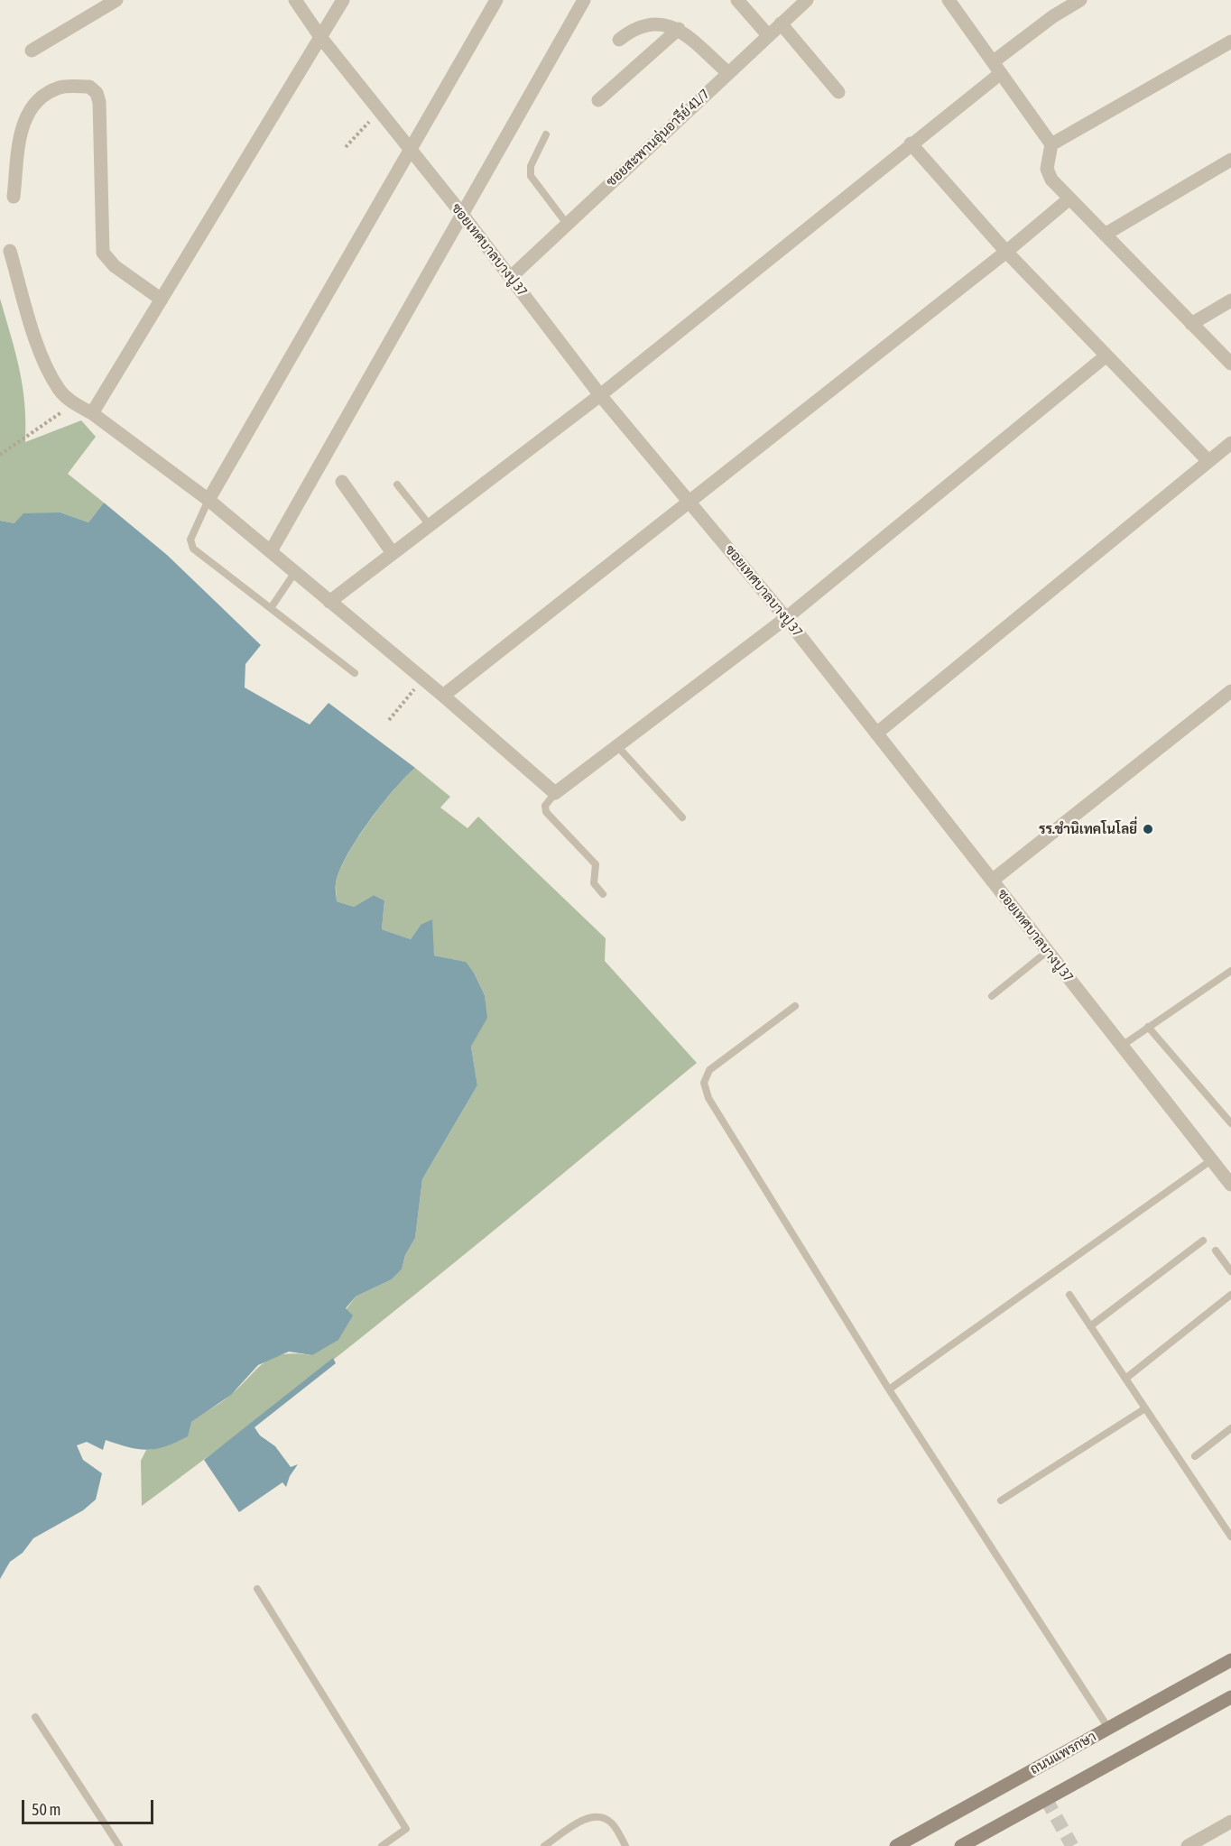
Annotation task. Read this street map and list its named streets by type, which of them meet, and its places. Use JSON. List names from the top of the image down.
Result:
{
  "streets": {
    "main road": ["ถนนแพรกษา"],
    "street": ["ซอยสะพานอุ่นอารีย์ 41/7", "ซอยเทศบาลบางปู 37"]
  },
  "crossings": [
    ["ซอยสะพานอุ่นอารีย์ 41/7", "ซอยเทศบาลบางปู 37"]
  ],
  "places": ["รร.ชำนิเทคโนโลยี่"],
  "scale_bar": "50 m"
}
